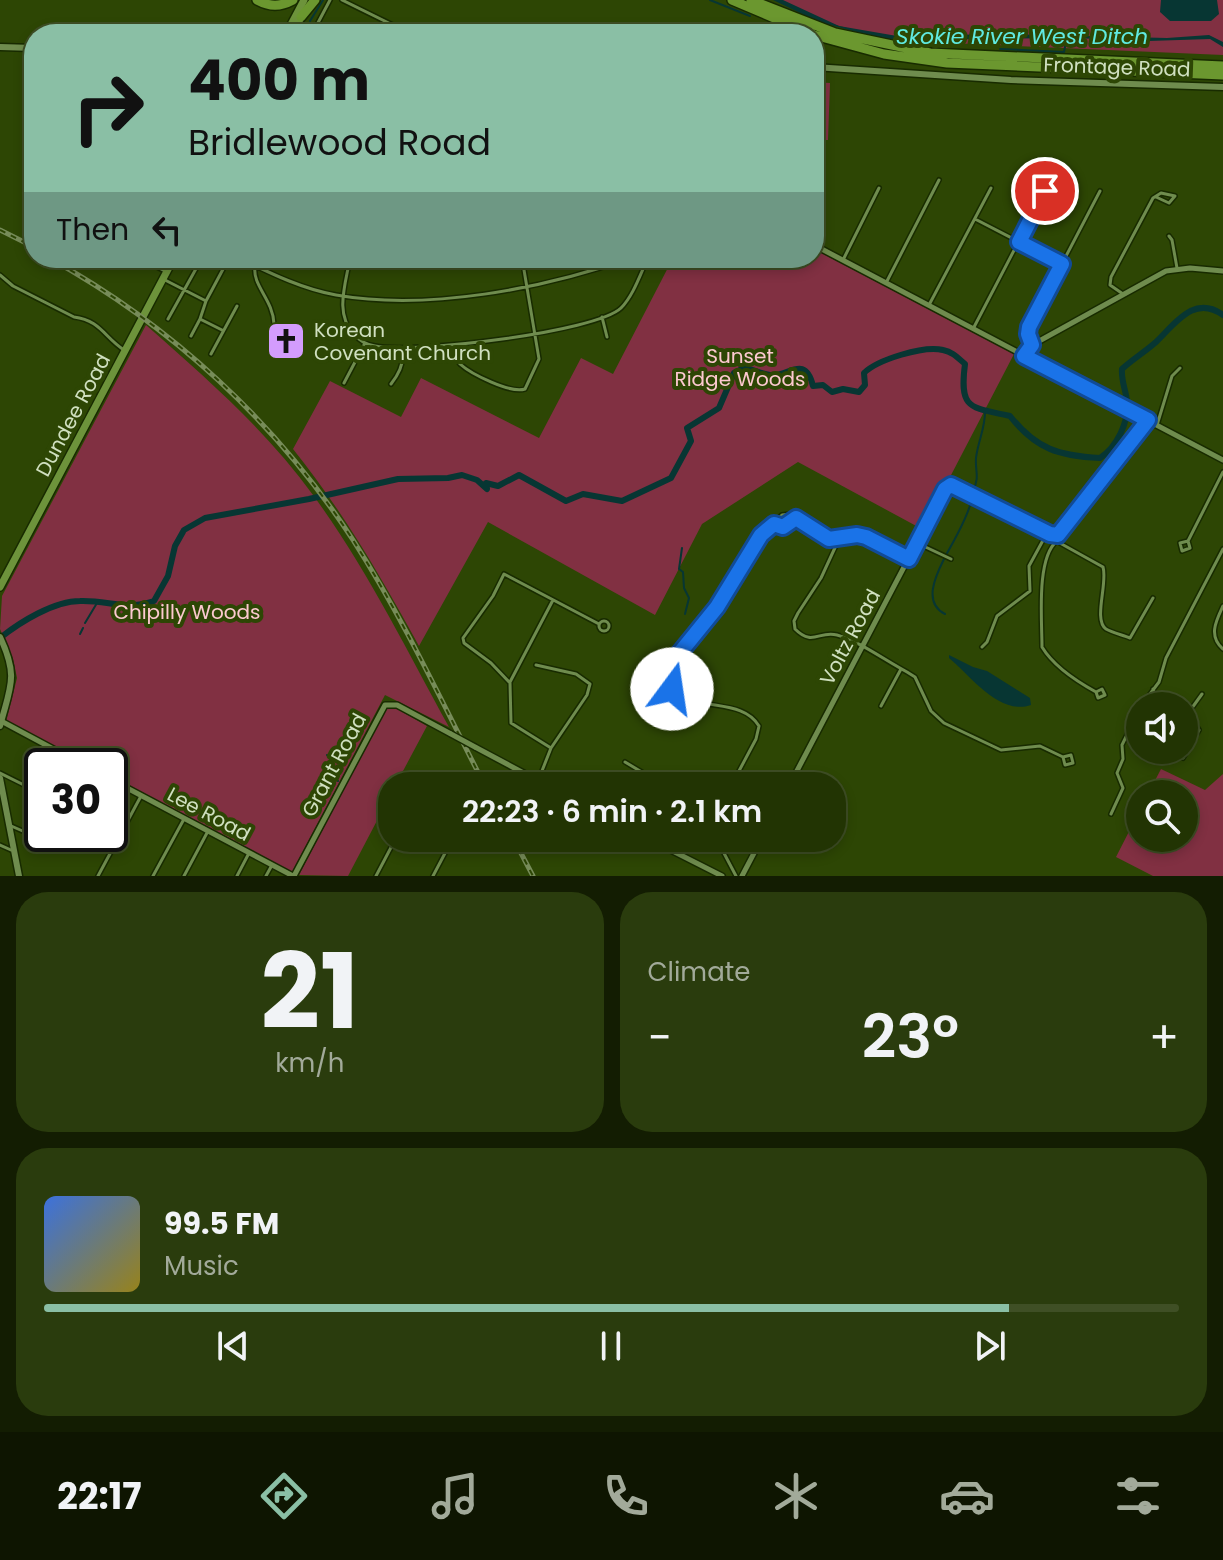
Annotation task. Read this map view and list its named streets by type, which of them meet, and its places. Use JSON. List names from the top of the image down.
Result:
{
  "streets": {
    "main road": ["Frontage Road", "Dundee Road"],
    "street": ["Voltz Road", "Grant Road", "Lee Road"]
  },
  "crossings": [
    ["Grant Road", "Lee Road"]
  ],
  "water": ["Skokie River West Ditch"],
  "parks": ["Sunset Ridge Woods", "Chipilly Woods"],
  "places": {
    "church": ["Korean Covenant Church"]
  },
  "page": {
    "turn": ["400 m", "Bridlewood Road"],
    "then": "Then",
    "limit": "30",
    "trip": "22:23 · 6 min · 2.1 km",
    "tile": [
      ["21", "km/h"],
      "Climate"
    ],
    "heat": ["−", "23°", "+"],
    "song": ["99.5 FM", "Music"],
    "tabs": "22:17"
  }
}
